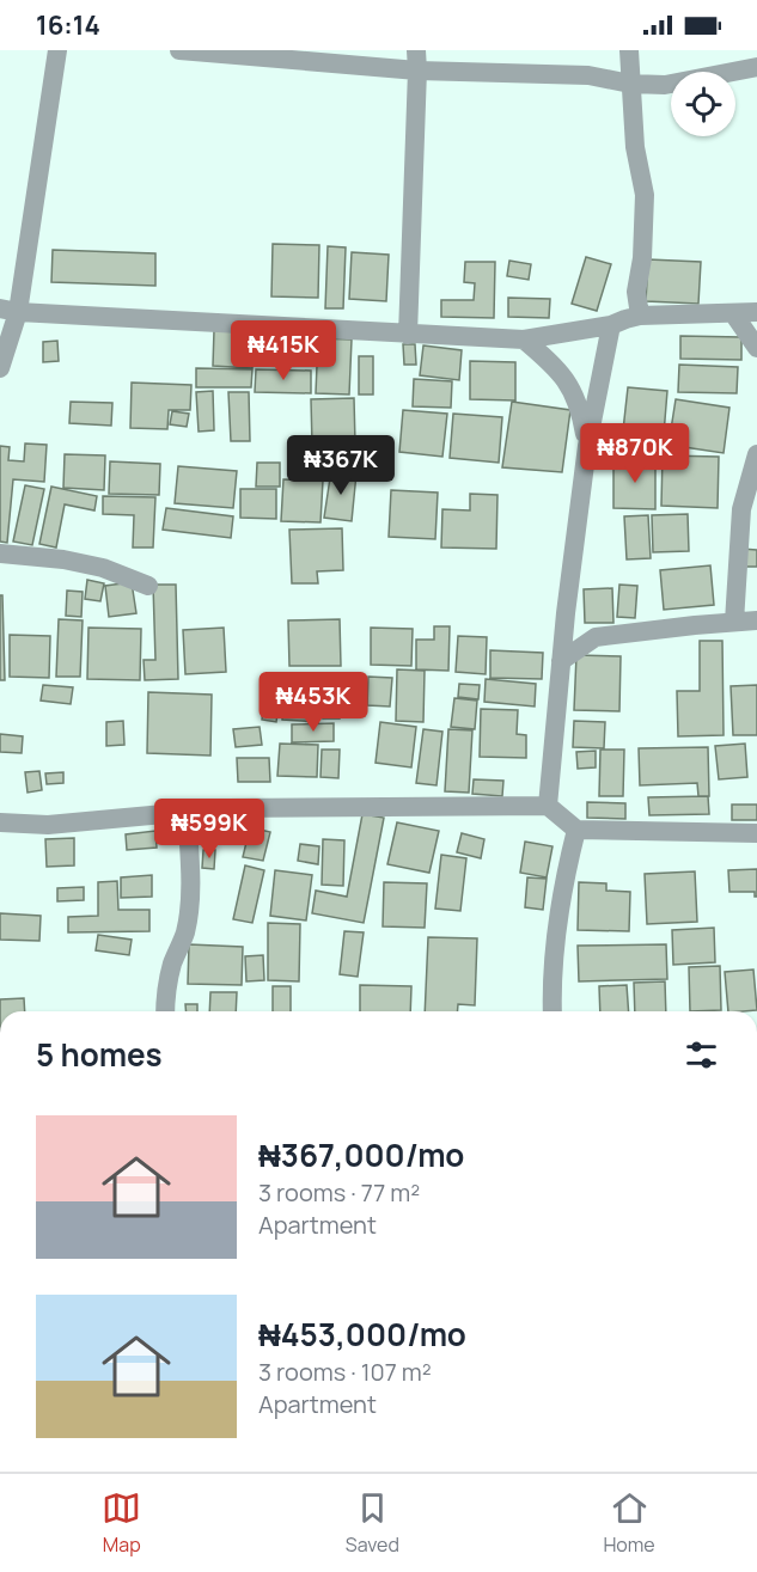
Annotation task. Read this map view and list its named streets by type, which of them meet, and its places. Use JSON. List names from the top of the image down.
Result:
{
  "page": {
    "status": "16:14",
    "price": [
      "₦415K",
      "₦870K",
      "₦367K",
      "₦453K",
      "₦599K"
    ],
    "heading": "5 homes",
    "list": [
      {
        "name": "₦367,000/mo",
        "note": "3 rooms · 77 m² · Apartment"
      },
      {
        "name": "₦453,000/mo",
        "note": "3 rooms · 107 m² · Apartment"
      }
    ],
    "tabs": ["Map", "Saved", "Home"]
  }
}
